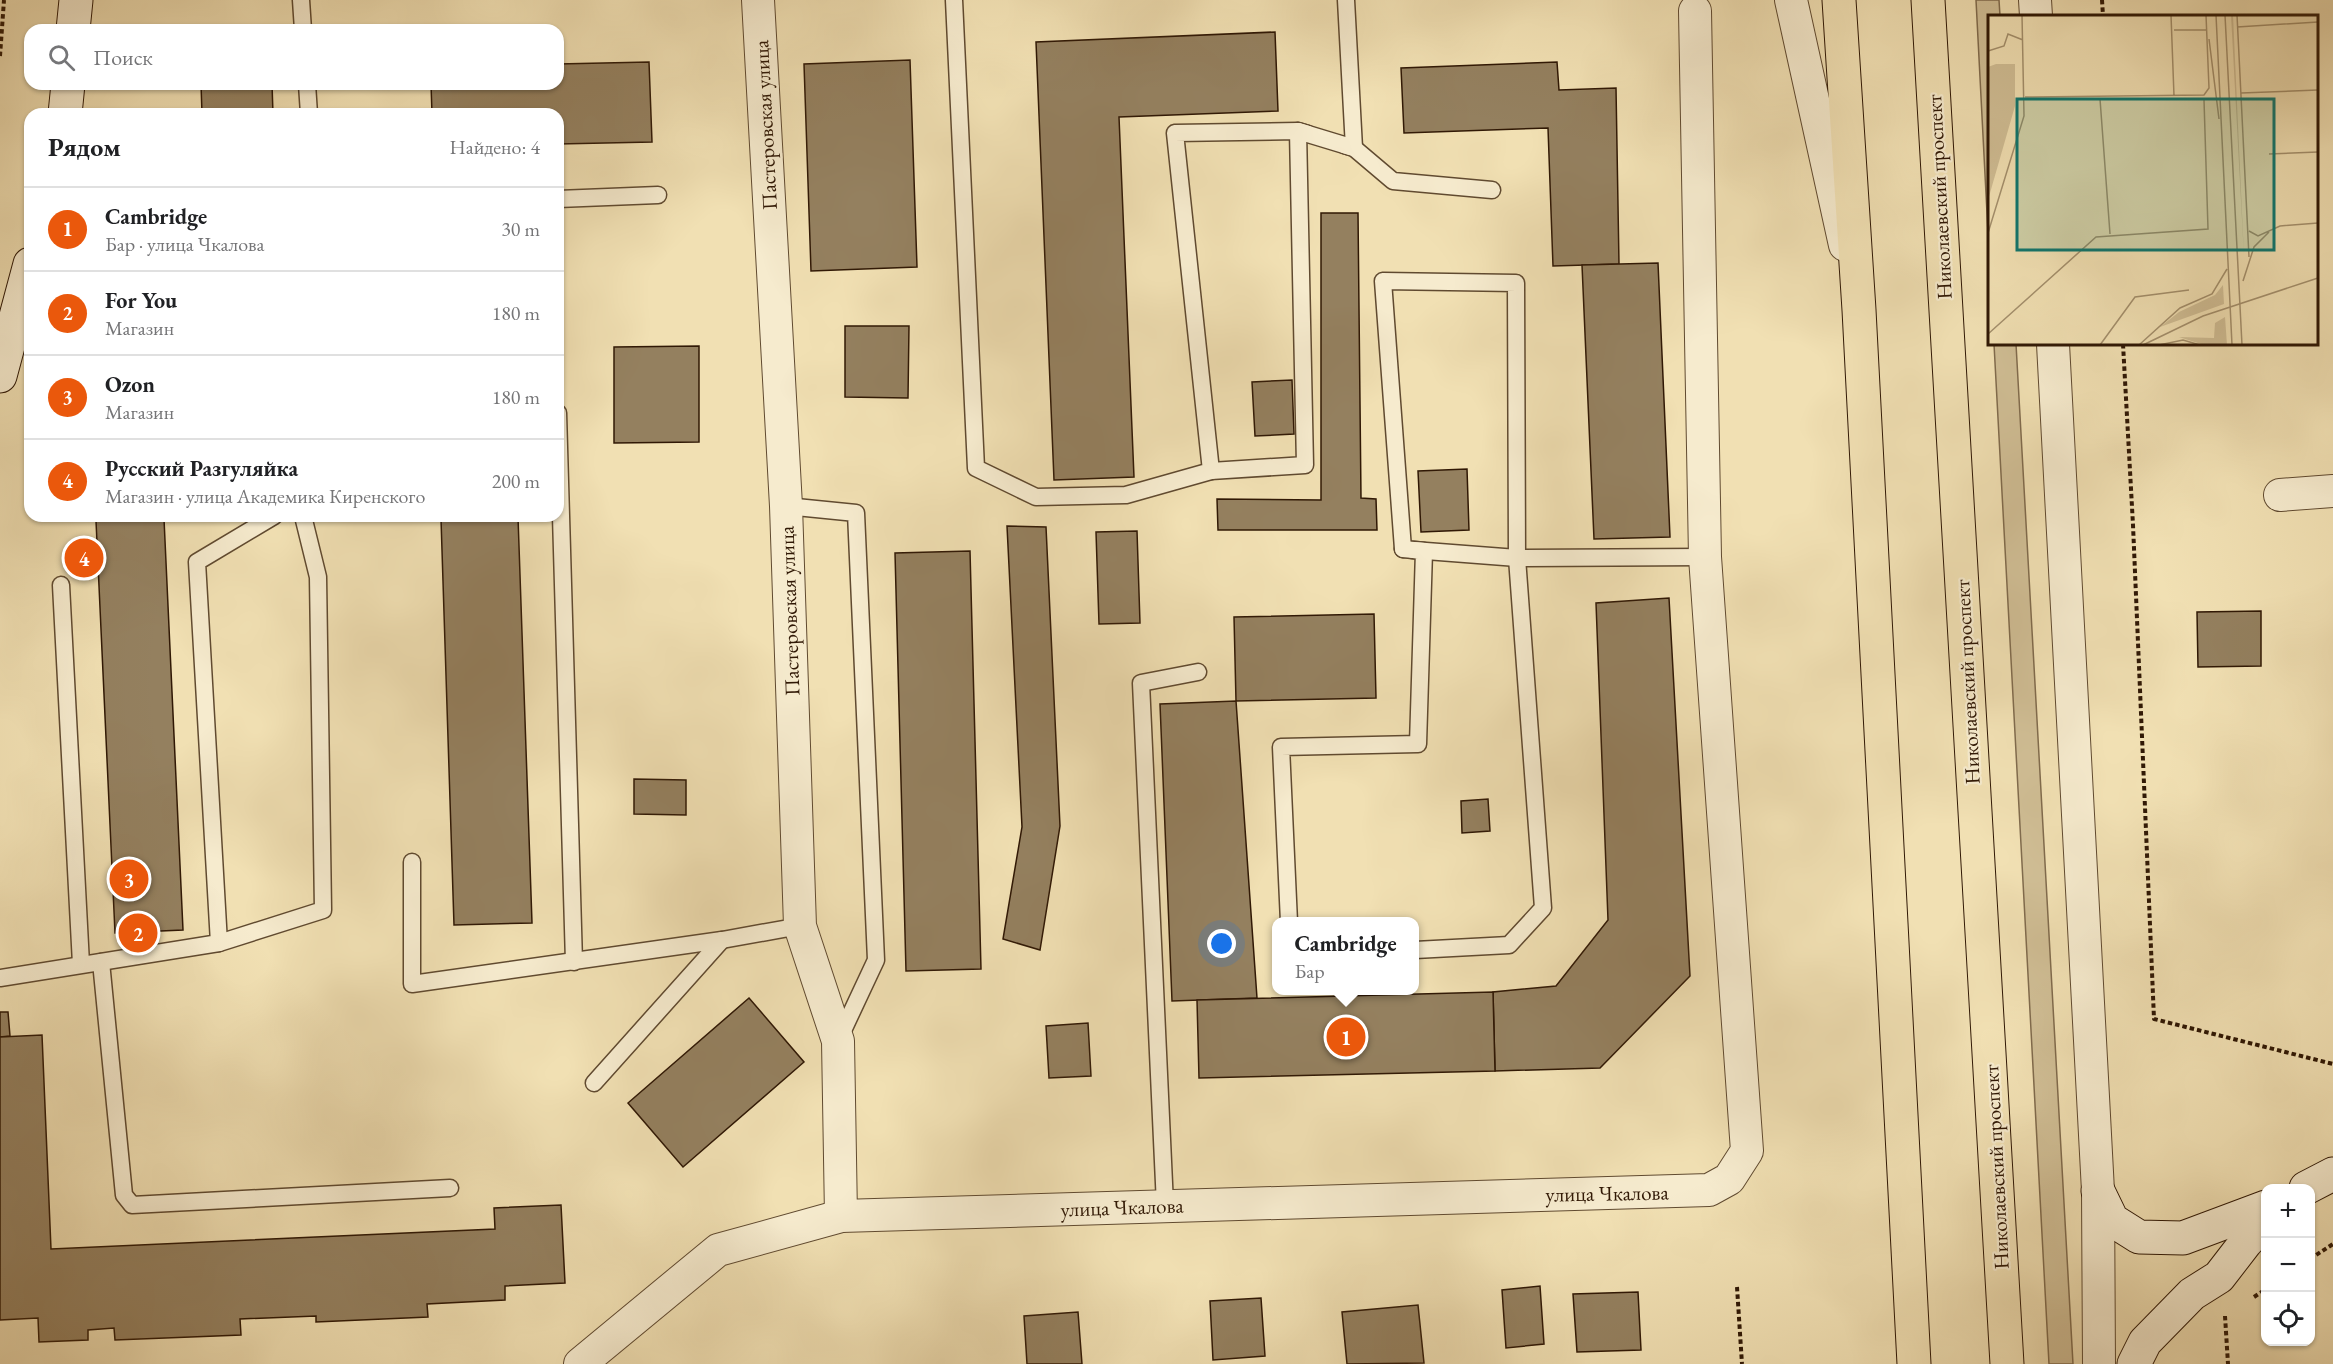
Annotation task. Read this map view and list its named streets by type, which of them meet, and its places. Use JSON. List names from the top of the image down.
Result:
{
  "streets": {
    "main road": ["Николаевский проспект"],
    "street": ["Пастеровская улица", "улица Чкалова"]
  },
  "crossings": [
    ["Пастеровская улица", "улица Чкалова"]
  ],
  "page": {
    "search": "Поиск",
    "heading": ["Рядом", "Найдено: 4"],
    "list": [
      {
        "mark": "1",
        "name": "Cambridge",
        "note": "Бар · улица Чкалова",
        "value": "30 m"
      },
      {
        "mark": "2",
        "name": "For You",
        "note": "Магазин",
        "value": "180 m"
      },
      {
        "mark": "3",
        "name": "Ozon",
        "note": "Магазин",
        "value": "180 m"
      },
      {
        "mark": "4",
        "name": "Русский Разгуляйка",
        "note": "Магазин · улица Академика Киренского",
        "value": "200 m"
      }
    ],
    "pins": [
      "4",
      "3",
      "2",
      "1"
    ],
    "popup": ["Cambridge", "Бар"],
    "map_buttons": ["+", "−"]
  }
}
